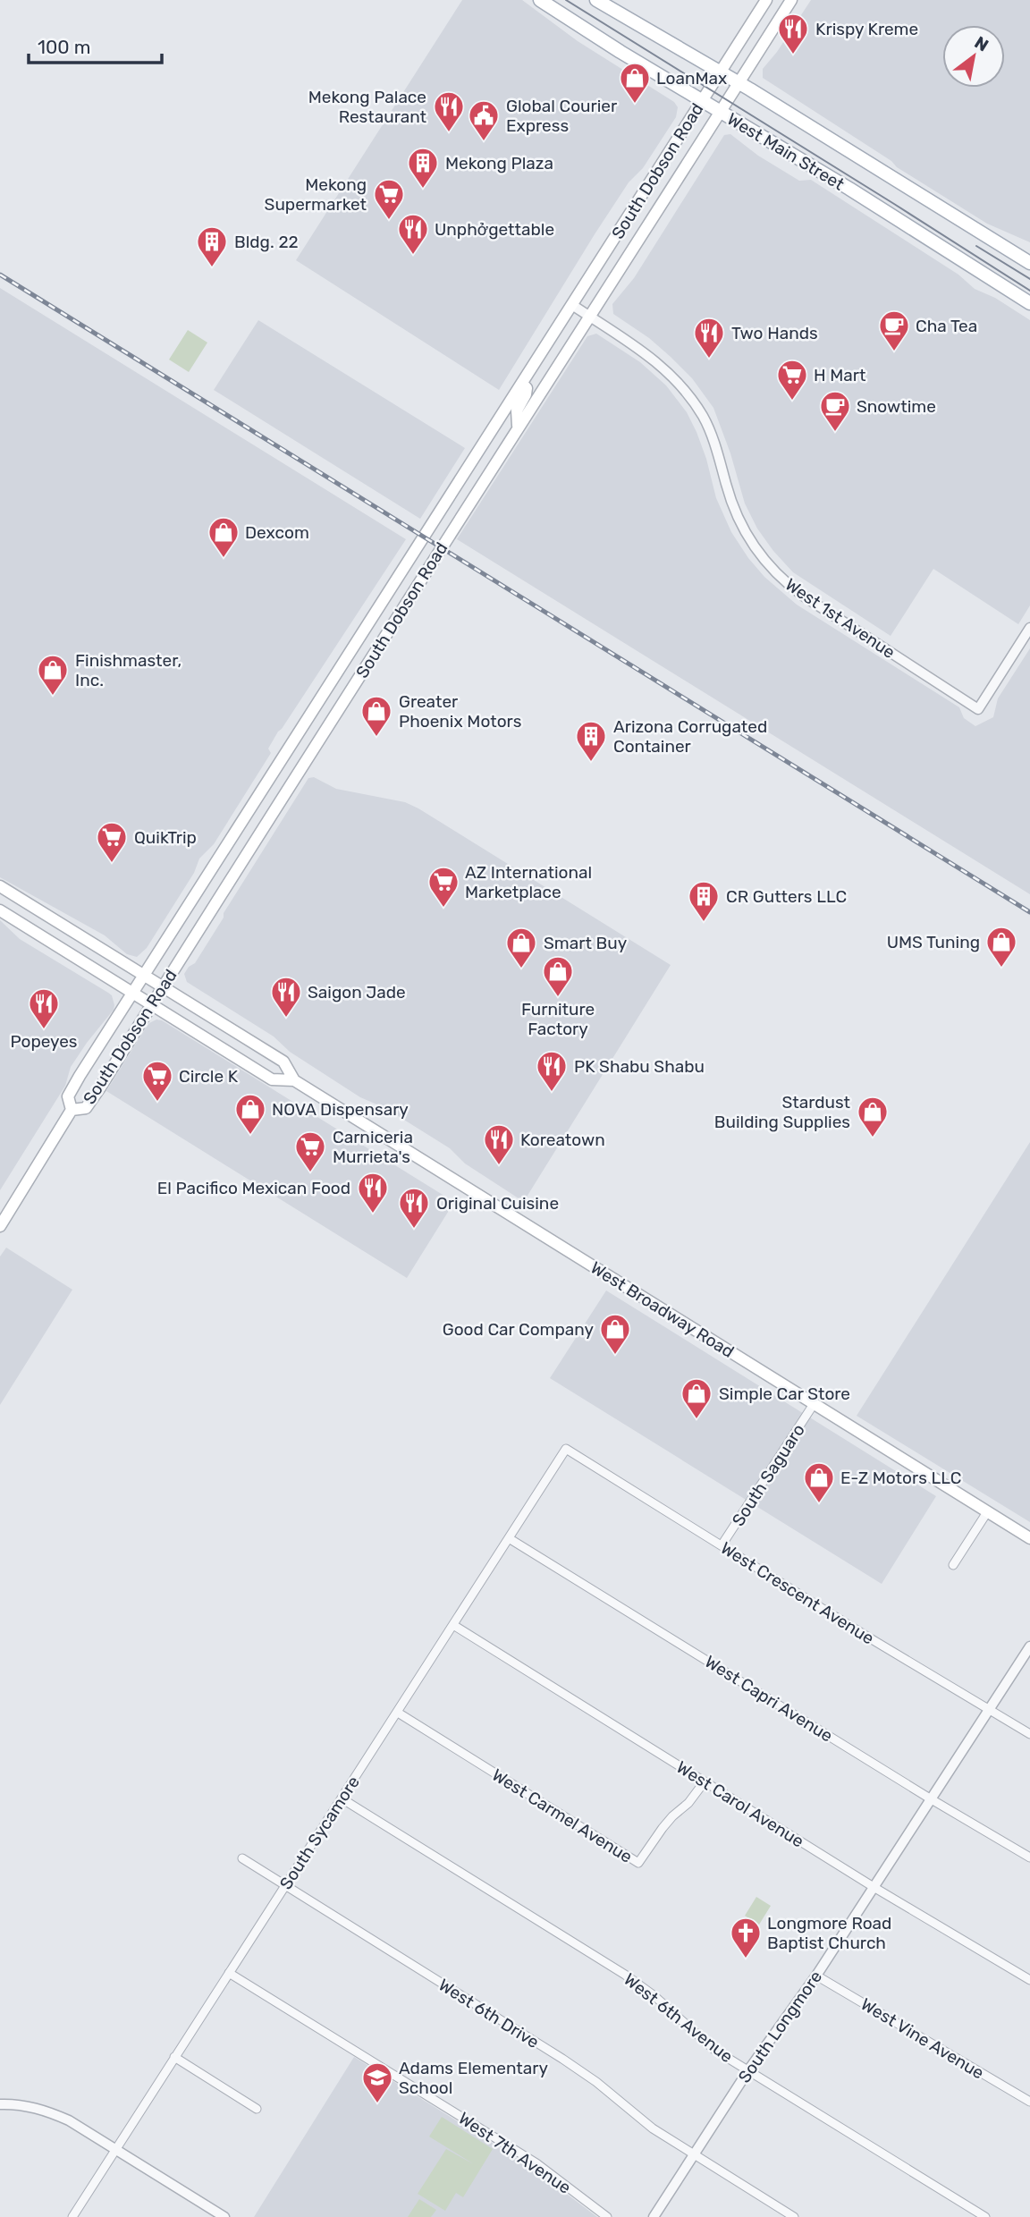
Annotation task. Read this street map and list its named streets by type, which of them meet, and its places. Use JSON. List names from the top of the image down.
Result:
{
  "streets": {
    "main road": ["West Main Street", "South Dobson Road", "West Broadway Road"],
    "street": [
      "West 1st Avenue",
      "South Saguaro",
      "West Crescent Avenue",
      "West Capri Avenue",
      "West Carol Avenue",
      "West Carmel Avenue",
      "South Sycamore",
      "West 6th Drive",
      "West 6th Avenue",
      "South Longmore",
      "West Vine Avenue",
      "West 7th Avenue"
    ]
  },
  "crossings": [
    ["West Main Street", "South Dobson Road"],
    ["South Dobson Road", "West 1st Avenue"],
    ["South Dobson Road", "West Broadway Road"],
    ["West Broadway Road", "South Saguaro"],
    ["South Saguaro", "West Crescent Avenue"],
    ["West Crescent Avenue", "South Sycamore"],
    ["West Crescent Avenue", "South Longmore"],
    ["West Capri Avenue", "South Sycamore"],
    ["West Capri Avenue", "South Longmore"],
    ["West Carol Avenue", "West Carmel Avenue"],
    ["West Carol Avenue", "South Sycamore"],
    ["West Carol Avenue", "South Longmore"],
    ["West Carmel Avenue", "South Sycamore"],
    ["South Sycamore", "West 6th Drive"],
    ["South Sycamore", "West 6th Avenue"],
    ["South Sycamore", "West 7th Avenue"],
    ["West 6th Drive", "South Longmore"],
    ["West 6th Avenue", "South Longmore"],
    ["South Longmore", "West Vine Avenue"]
  ],
  "places": {
    "restaurant": [
      "Krispy Kreme",
      "Mekong Palace Restaurant",
      "Unphởgettable",
      "Two Hands",
      "Saigon Jade",
      "Popeyes",
      "PK Shabu Shabu",
      "Koreatown",
      "El Pacifico Mexican Food",
      "Original Cuisine"
    ],
    "shop": [
      "LoanMax",
      "Dexcom",
      "Finishmaster, Inc.",
      "Greater Phoenix Motors",
      "UMS Tuning",
      "Smart Buy",
      "Furniture Factory",
      "NOVA Dispensary",
      "Stardust Building Supplies",
      "Good Car Company",
      "Simple Car Store",
      "E-Z Motors LLC"
    ],
    "public building": ["Global Courier Express"],
    "building": [
      "Mekong Plaza",
      "Bldg. 22",
      "Arizona Corrugated Container",
      "CR Gutters LLC"
    ],
    "supermarket": [
      "Mekong Supermarket",
      "H Mart",
      "QuikTrip",
      "AZ International Marketplace",
      "Circle K",
      "Carniceria Murrieta's"
    ],
    "cafe": ["Cha Tea", "Snowtime"],
    "church": ["Longmore Road Baptist Church"],
    "school or university": ["Adams Elementary School"]
  },
  "scale_bar": "100 m",
  "north": "top right"
}
